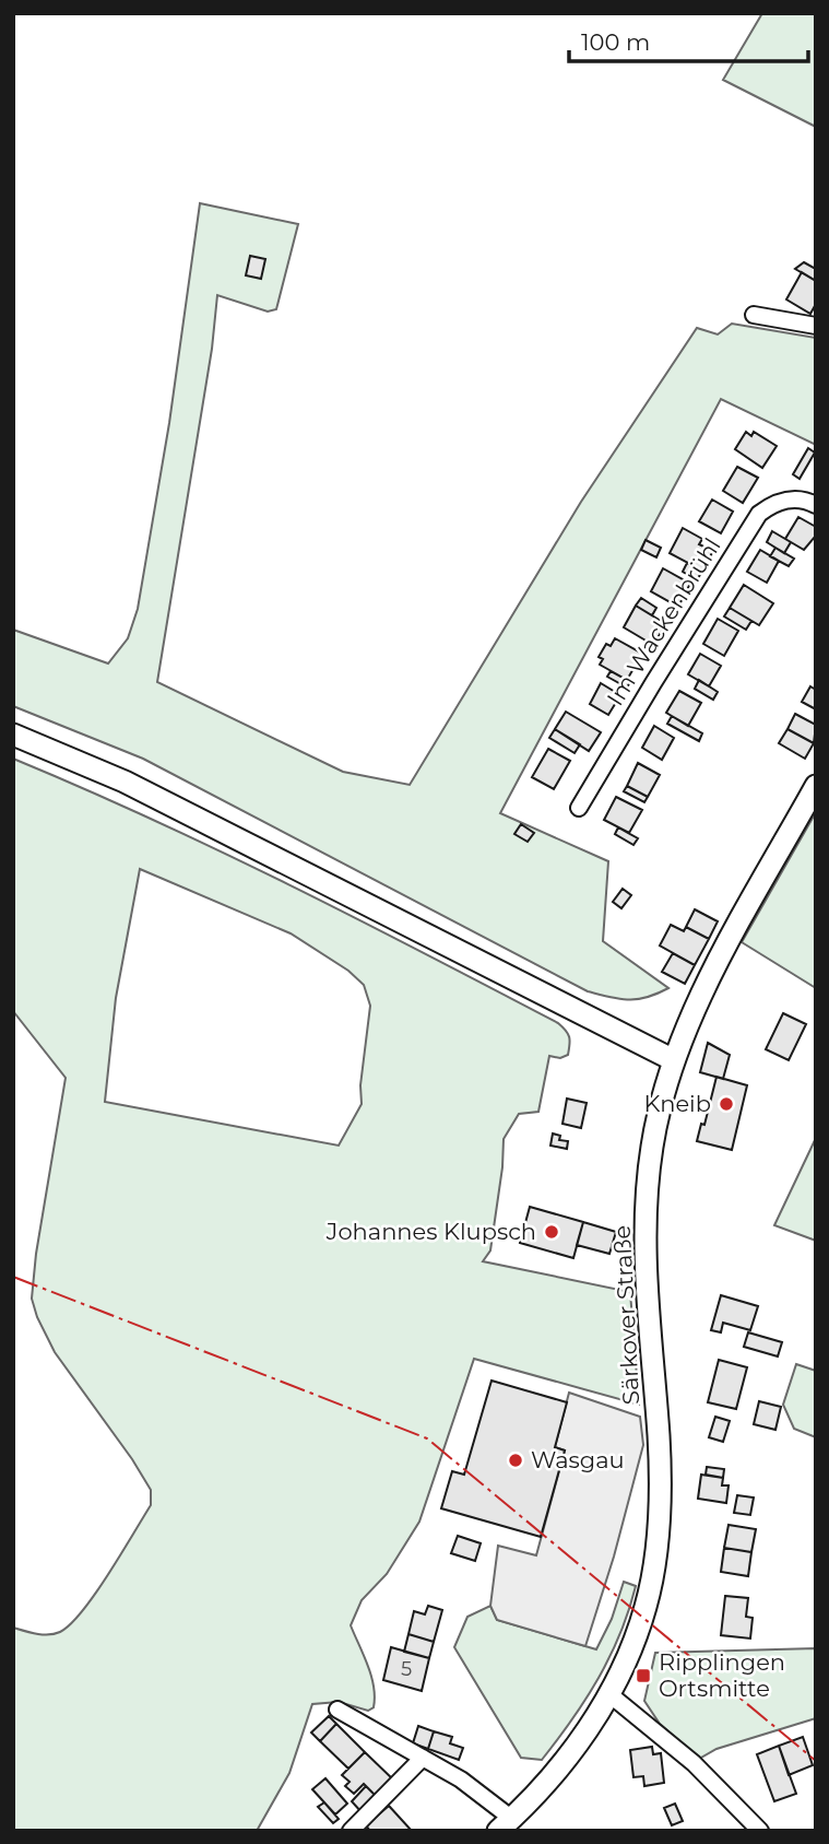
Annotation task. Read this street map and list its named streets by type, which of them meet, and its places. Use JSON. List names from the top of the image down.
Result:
{
  "streets": {
    "main road": ["Särkover Straße"],
    "street": ["Im Wackenbrühl"]
  },
  "places": {
    "other": ["Kneib", "Johannes Klupsch", "Wasgau"],
    "transit": ["Ripplingen Ortsmitte"]
  },
  "house_numbers": ["5"],
  "scale_bar": "100 m"
}
